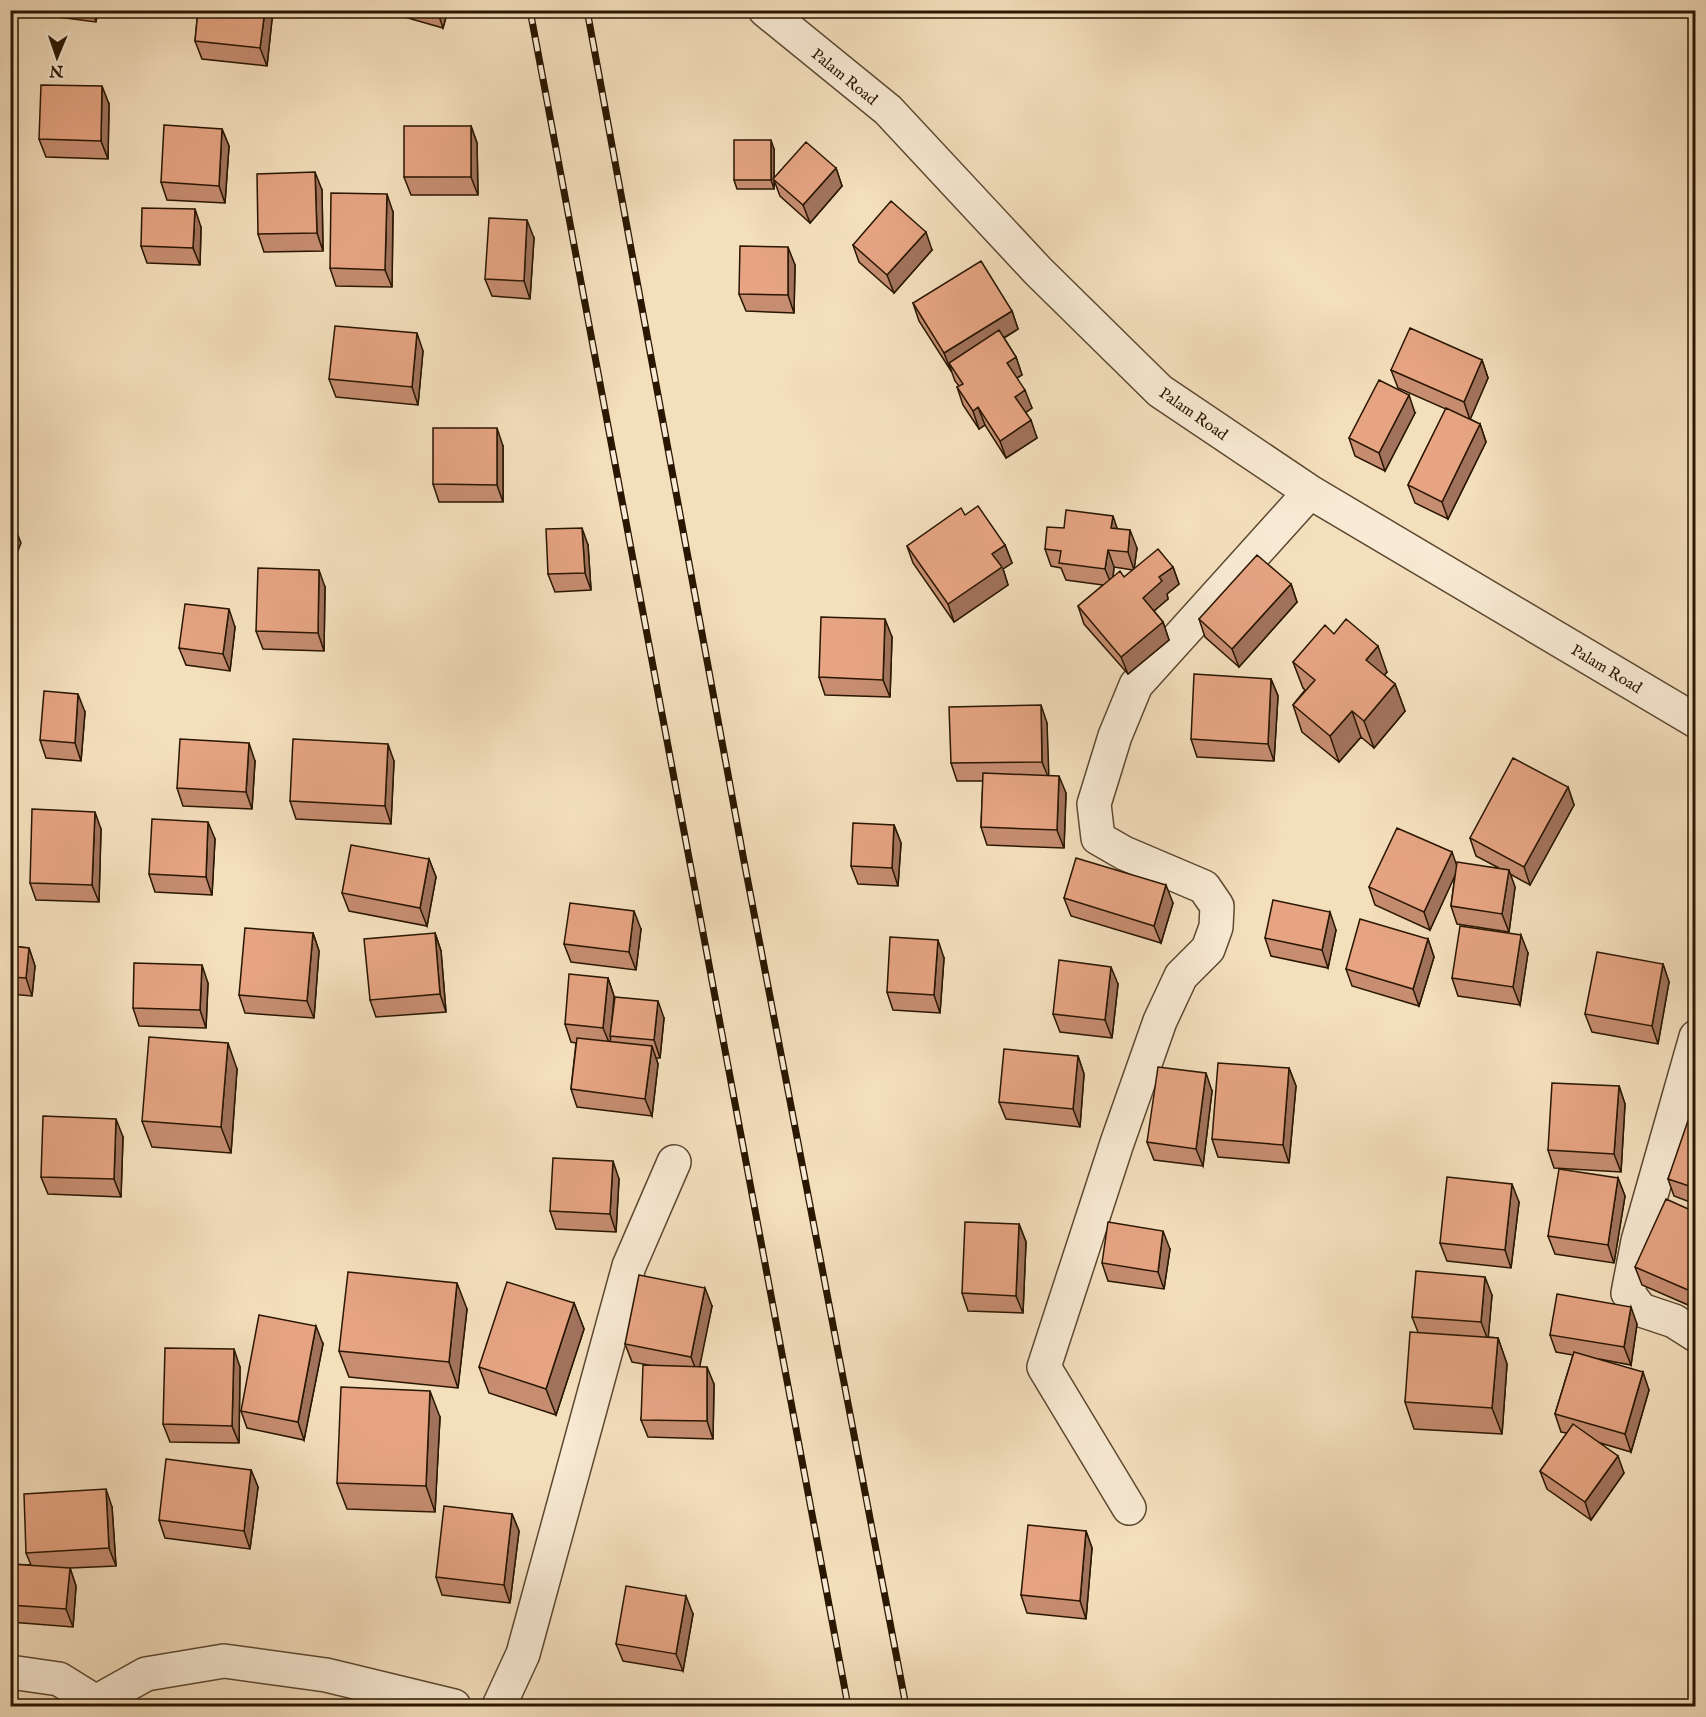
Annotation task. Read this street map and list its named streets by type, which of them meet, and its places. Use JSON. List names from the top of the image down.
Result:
{
  "streets": {
    "street": ["Palam Road"]
  },
  "north": "bottom"
}
